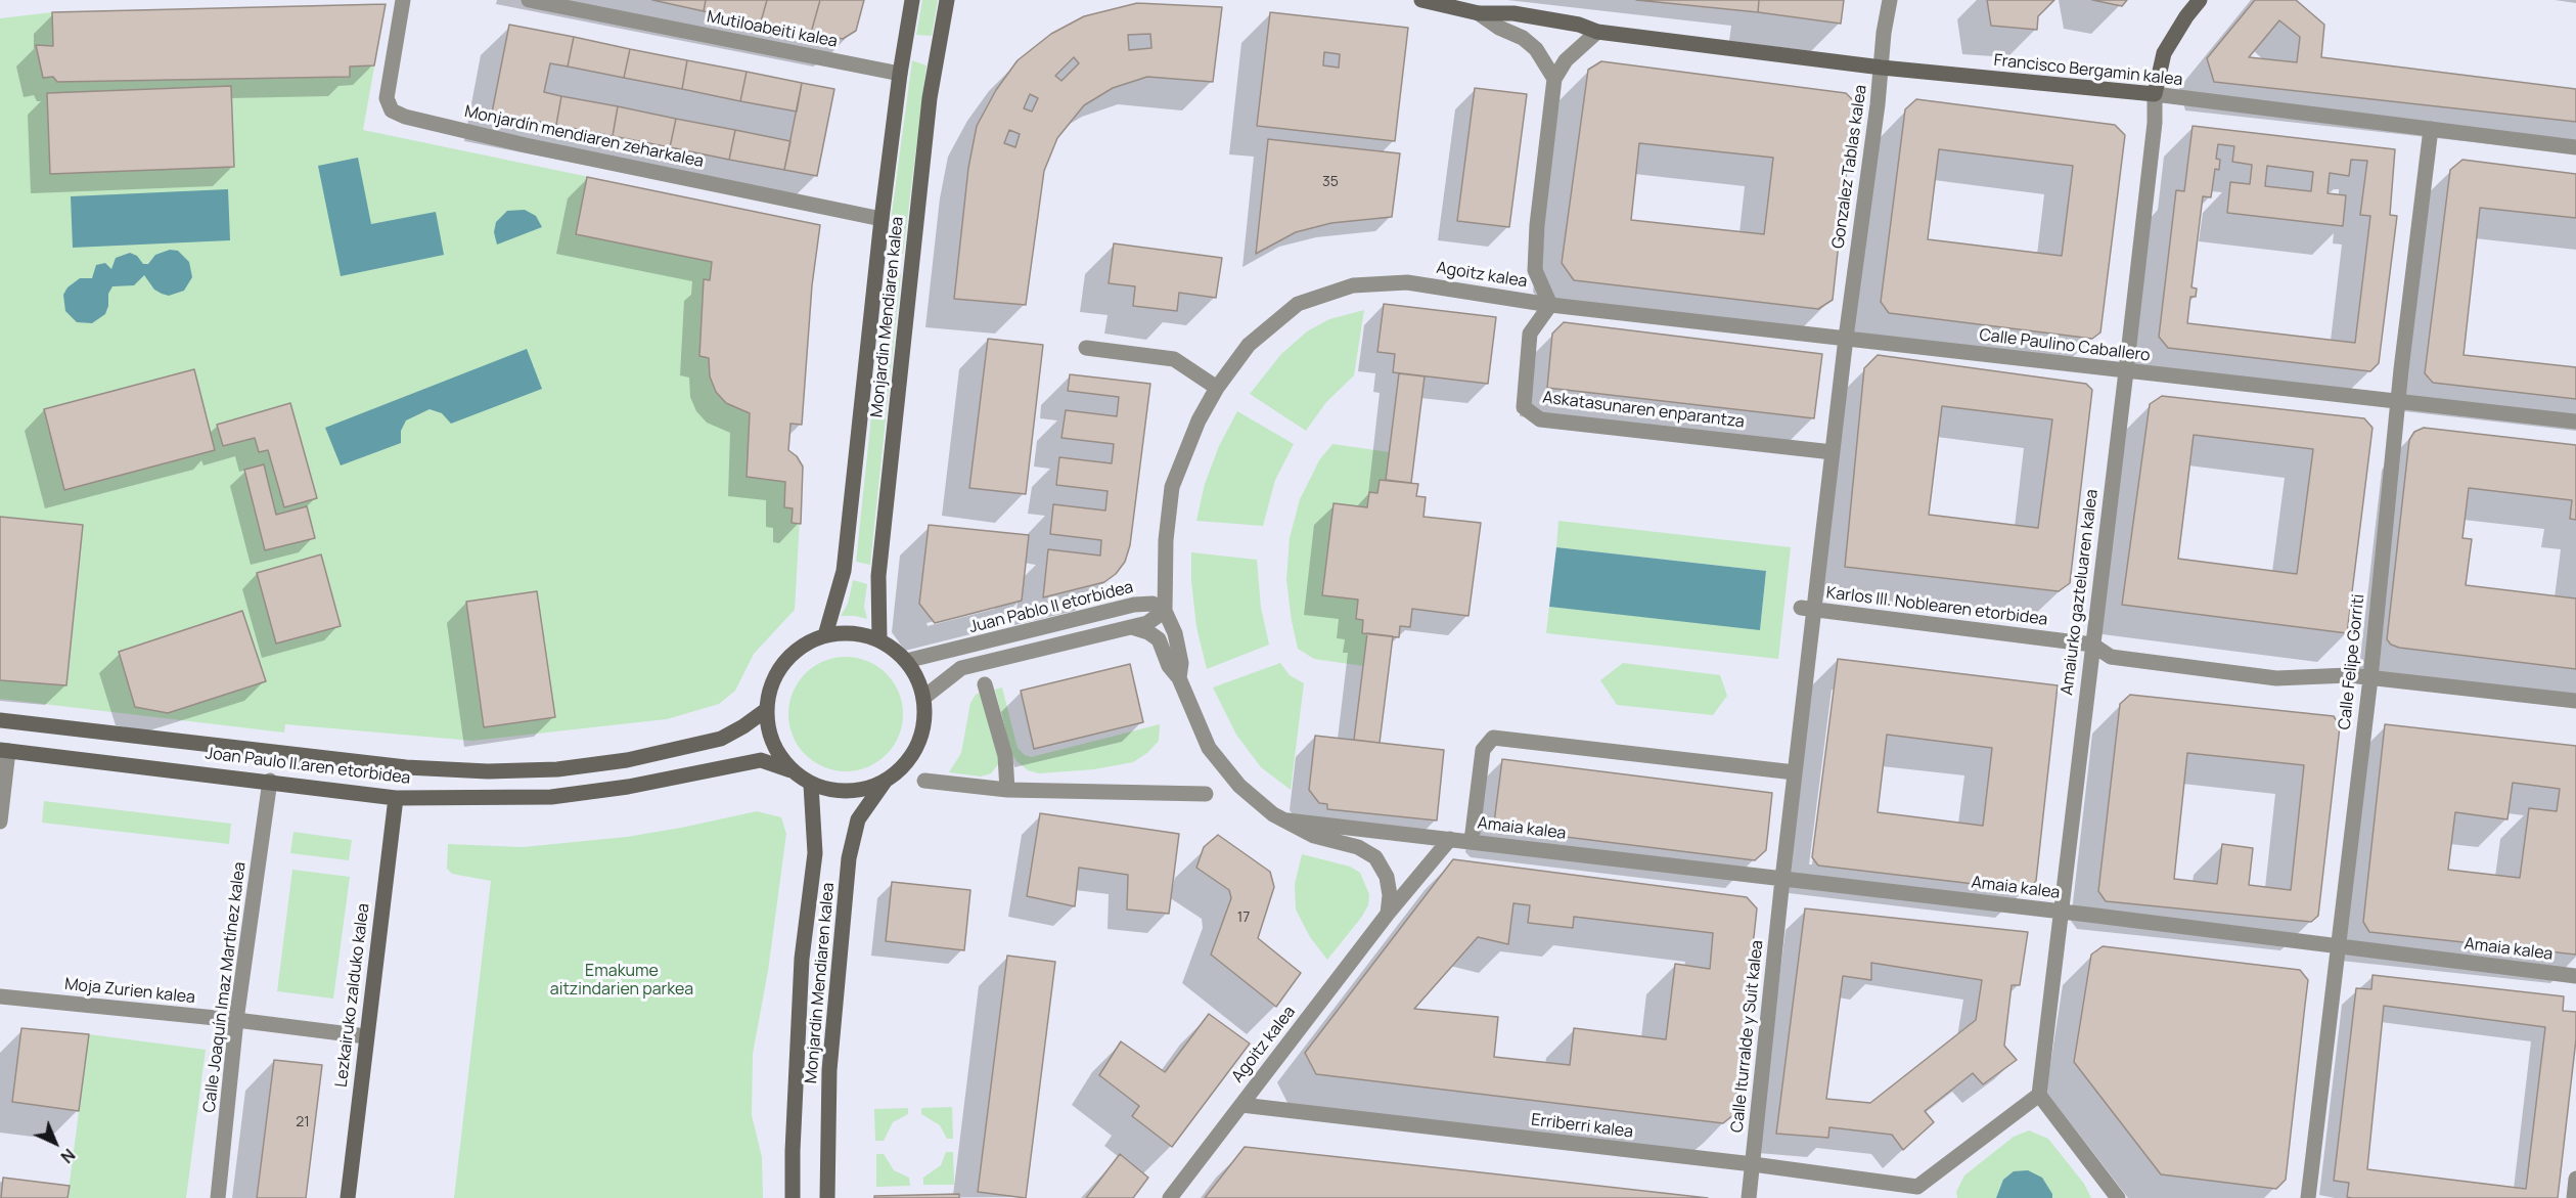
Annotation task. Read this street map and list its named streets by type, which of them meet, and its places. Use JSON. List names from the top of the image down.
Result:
{
  "streets": {
    "main road": [
      "Francisco Bergamin kalea",
      "Monjardin Mendiaren kalea",
      "Joan Paulo II.aren etorbidea",
      "Lezkairuko zalduko kalea"
    ],
    "street": [
      "Mutiloabeiti kalea",
      "Monjardín mendiaren zeharkalea",
      "Gonzalez Tablas kalea",
      "Agoitz kalea",
      "Calle Paulino Caballero",
      "Askatasunaren enparantza",
      "Amaiurko gazteluaren kalea",
      "Karlos III. Noblearen etorbidea",
      "Juan Pablo II etorbidea",
      "Calle Felipe Gorriti",
      "Amaia kalea",
      "Calle Joaquín Imaz Martínez kalea",
      "Moja Zurien kalea",
      "Calle Iturralde y Suit kalea",
      "Erriberri kalea"
    ]
  },
  "crossings": [
    ["Mutiloabeiti kalea", "Monjardin Mendiaren kalea"],
    ["Francisco Bergamin kalea", "Gonzalez Tablas kalea"],
    ["Francisco Bergamin kalea", "Agoitz kalea"],
    ["Francisco Bergamin kalea", "Amaiurko gazteluaren kalea"],
    ["Francisco Bergamin kalea", "Calle Felipe Gorriti"],
    ["Monjardín mendiaren zeharkalea", "Monjardin Mendiaren kalea"],
    ["Gonzalez Tablas kalea", "Calle Paulino Caballero"],
    ["Agoitz kalea", "Calle Paulino Caballero"],
    ["Agoitz kalea", "Askatasunaren enparantza"],
    ["Agoitz kalea", "Juan Pablo II etorbidea"],
    ["Agoitz kalea", "Amaia kalea"],
    ["Agoitz kalea", "Erriberri kalea"],
    ["Monjardin Mendiaren kalea", "Juan Pablo II etorbidea"],
    ["Monjardin Mendiaren kalea", "Joan Paulo II.aren etorbidea"],
    ["Calle Paulino Caballero", "Askatasunaren enparantza"],
    ["Calle Paulino Caballero", "Amaiurko gazteluaren kalea"],
    ["Calle Paulino Caballero", "Calle Felipe Gorriti"],
    ["Amaiurko gazteluaren kalea", "Karlos III. Noblearen etorbidea"],
    ["Amaiurko gazteluaren kalea", "Amaia kalea"],
    ["Karlos III. Noblearen etorbidea", "Calle Felipe Gorriti"],
    ["Juan Pablo II etorbidea", "Joan Paulo II.aren etorbidea"],
    ["Calle Felipe Gorriti", "Amaia kalea"],
    ["Joan Paulo II.aren etorbidea", "Calle Joaquín Imaz Martínez kalea"],
    ["Joan Paulo II.aren etorbidea", "Lezkairuko zalduko kalea"],
    ["Amaia kalea", "Calle Iturralde y Suit kalea"],
    ["Calle Joaquín Imaz Martínez kalea", "Moja Zurien kalea"],
    ["Moja Zurien kalea", "Lezkairuko zalduko kalea"],
    ["Calle Iturralde y Suit kalea", "Erriberri kalea"]
  ],
  "parks": ["Emakume aitzindarien parkea"],
  "house_numbers": ["35", "17", "21"],
  "north": "bottom right"
}
